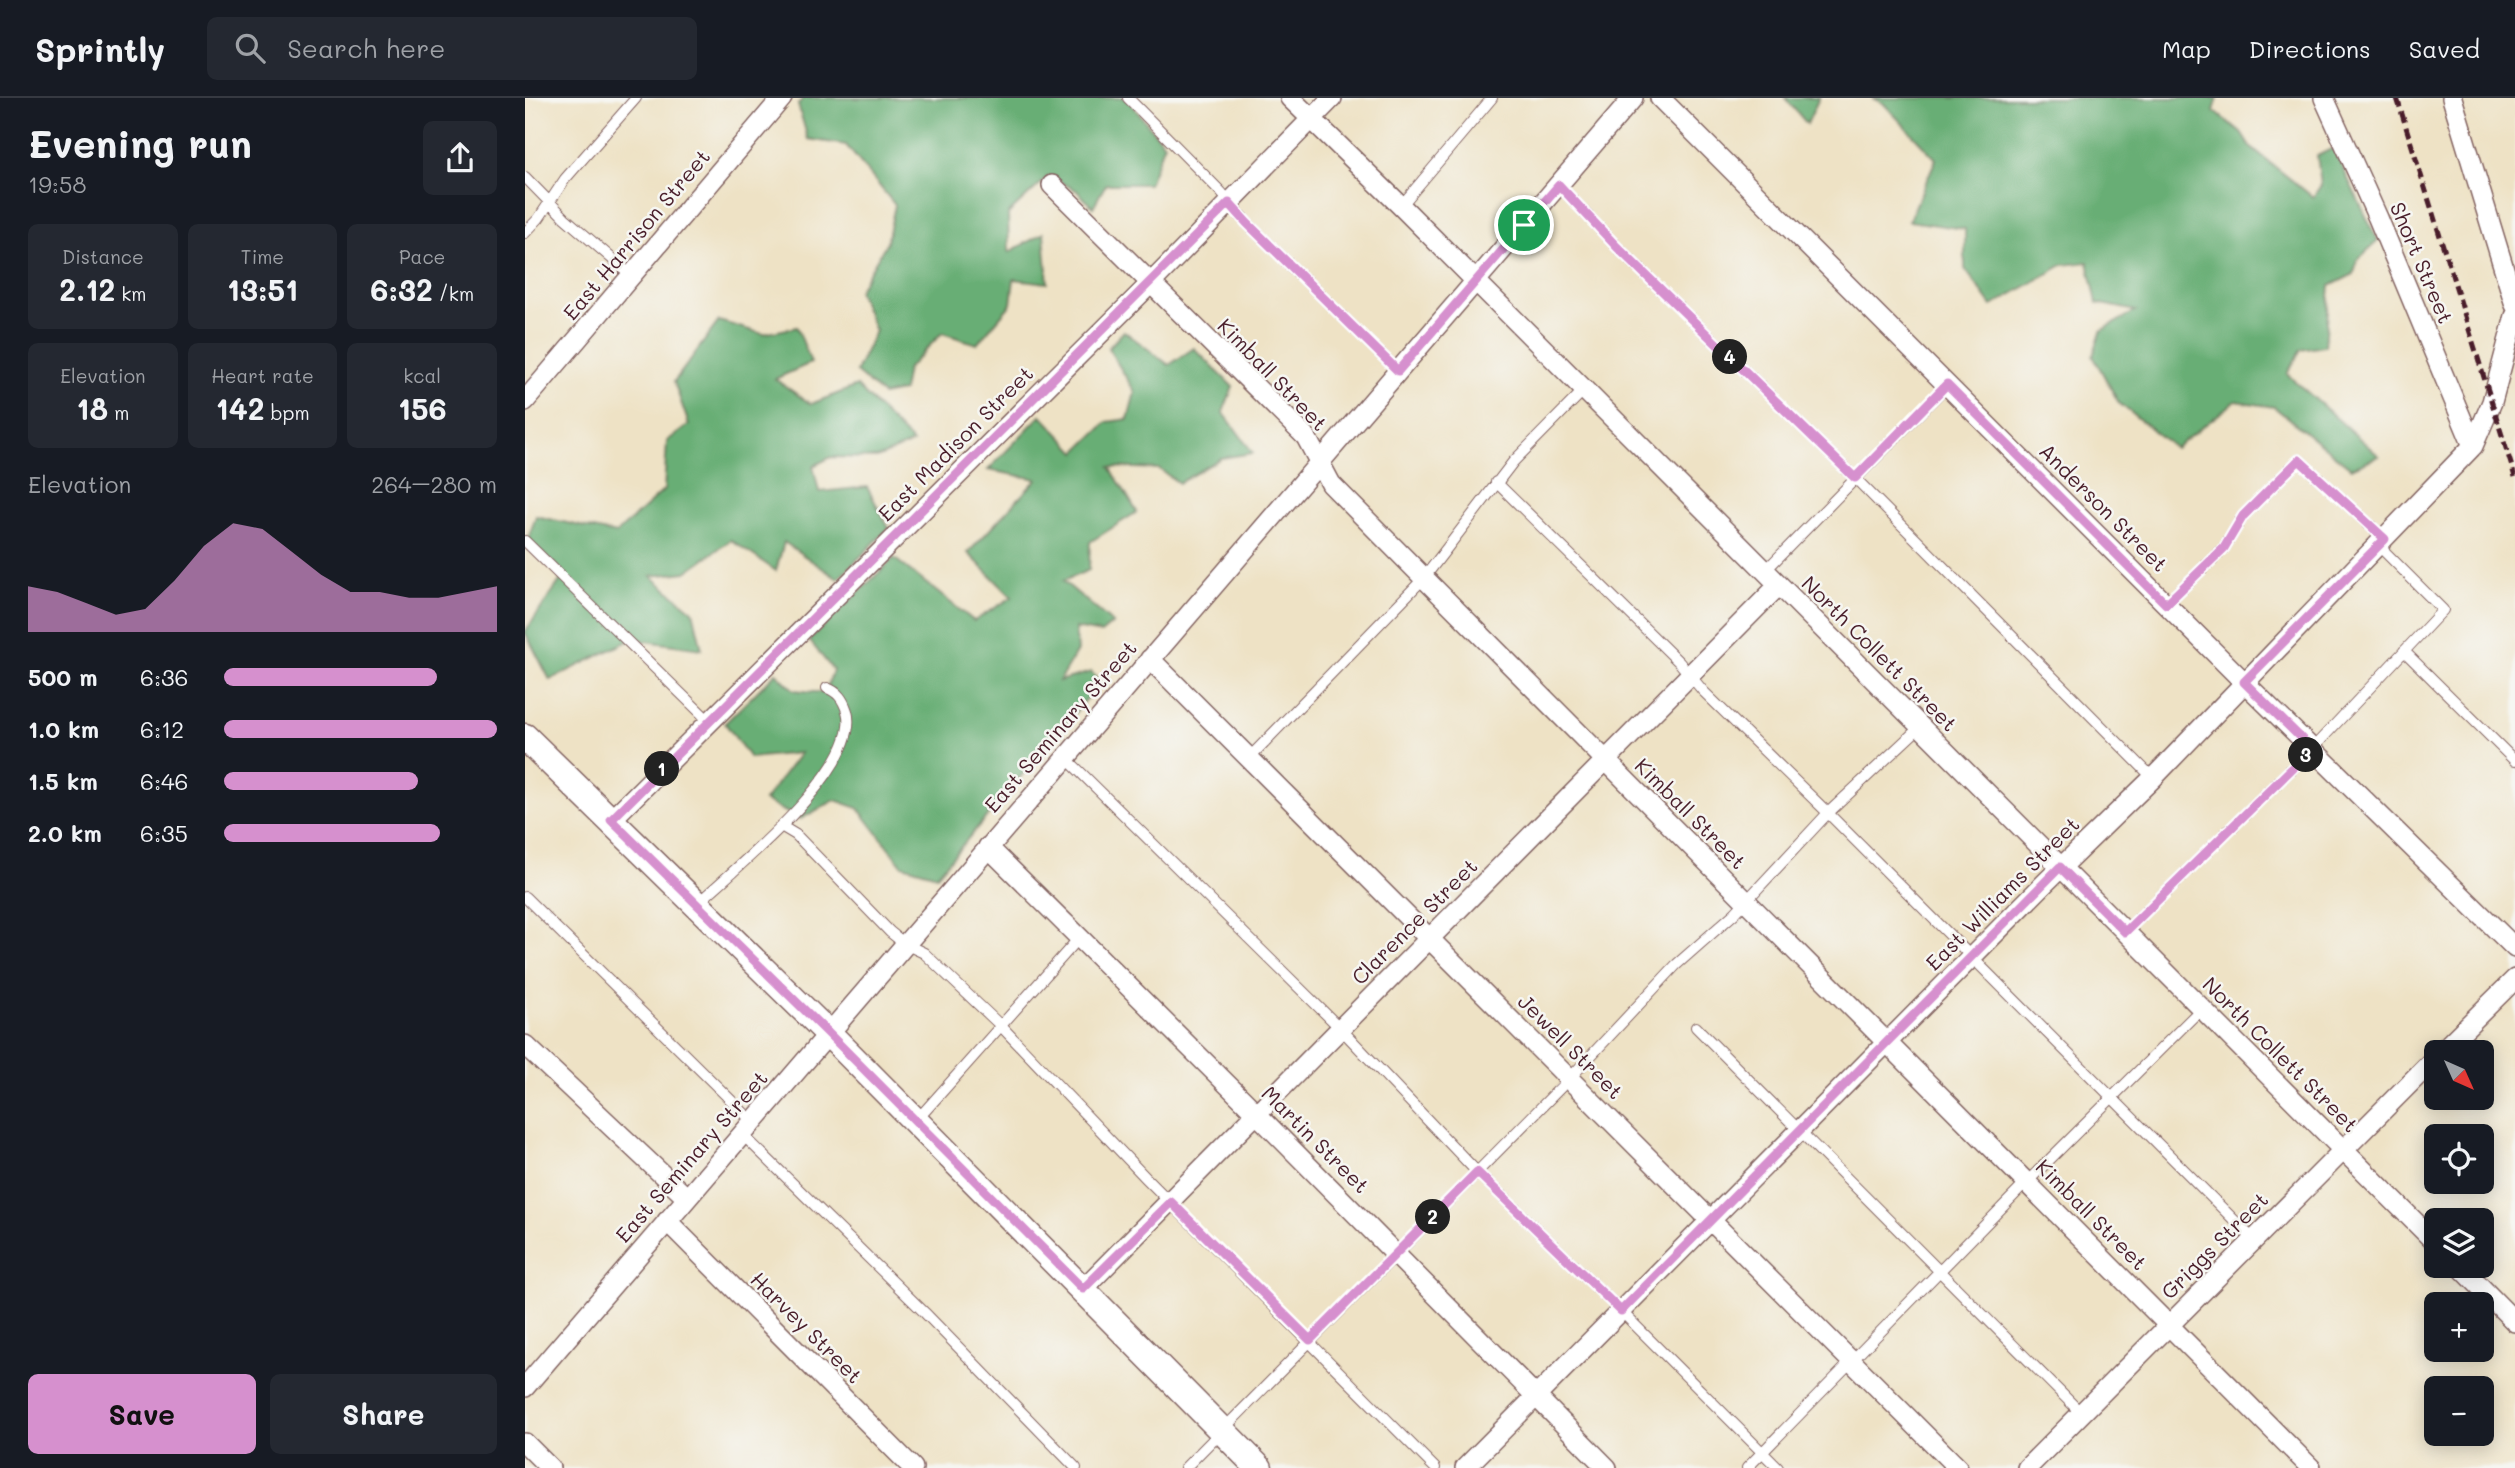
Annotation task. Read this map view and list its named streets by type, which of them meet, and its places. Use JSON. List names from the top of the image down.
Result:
{
  "streets": {
    "street": [
      "East Harrison Street",
      "Short Street",
      "Kimball Street",
      "East Madison Street",
      "Anderson Street",
      "North Collett Street",
      "East Seminary Street",
      "East Williams Street",
      "Clarence Street",
      "Jewell Street",
      "Martin Street",
      "Griggs Street",
      "Harvey Street"
    ]
  },
  "crossings": [
    ["Short Street", "East Williams Street"],
    ["Kimball Street", "East Madison Street"],
    ["Kimball Street", "East Seminary Street"],
    ["Kimball Street", "East Williams Street"],
    ["Kimball Street", "Clarence Street"],
    ["Kimball Street", "Griggs Street"],
    ["East Madison Street", "North Collett Street"],
    ["Anderson Street", "East Williams Street"],
    ["North Collett Street", "East Seminary Street"],
    ["North Collett Street", "East Williams Street"],
    ["North Collett Street", "Clarence Street"],
    ["North Collett Street", "Griggs Street"],
    ["East Seminary Street", "Jewell Street"],
    ["East Seminary Street", "Martin Street"],
    ["East Seminary Street", "Harvey Street"],
    ["East Williams Street", "Jewell Street"],
    ["East Williams Street", "Martin Street"],
    ["Clarence Street", "Jewell Street"],
    ["Clarence Street", "Martin Street"]
  ],
  "north": "bottom right",
  "page": {
    "header": "Sprintly",
    "search": "Search here",
    "nav": ["Map", "Directions", "Saved"],
    "heading": ["Evening run", "19:58"],
    "stats": [
      ["Distance", "2.12 km"],
      ["Time", "13:51"],
      ["Pace", "6:32 /km"],
      ["Elevation", "18 m"],
      ["Heart rate", "142 bpm"],
      ["kcal", "156"]
    ],
    "pins": [
      "4",
      "3",
      "1",
      "2"
    ],
    "chart": ["Elevation", "264–280 m"],
    "list": [
      {
        "name": "500 m",
        "note": "6:36"
      },
      {
        "name": "1.0 km",
        "note": "6:12"
      },
      {
        "name": "1.5 km",
        "note": "6:46"
      },
      {
        "name": "2.0 km",
        "note": "6:35"
      }
    ],
    "map_buttons": ["+", "−"],
    "buttons": ["Save", "Share"]
  }
}
